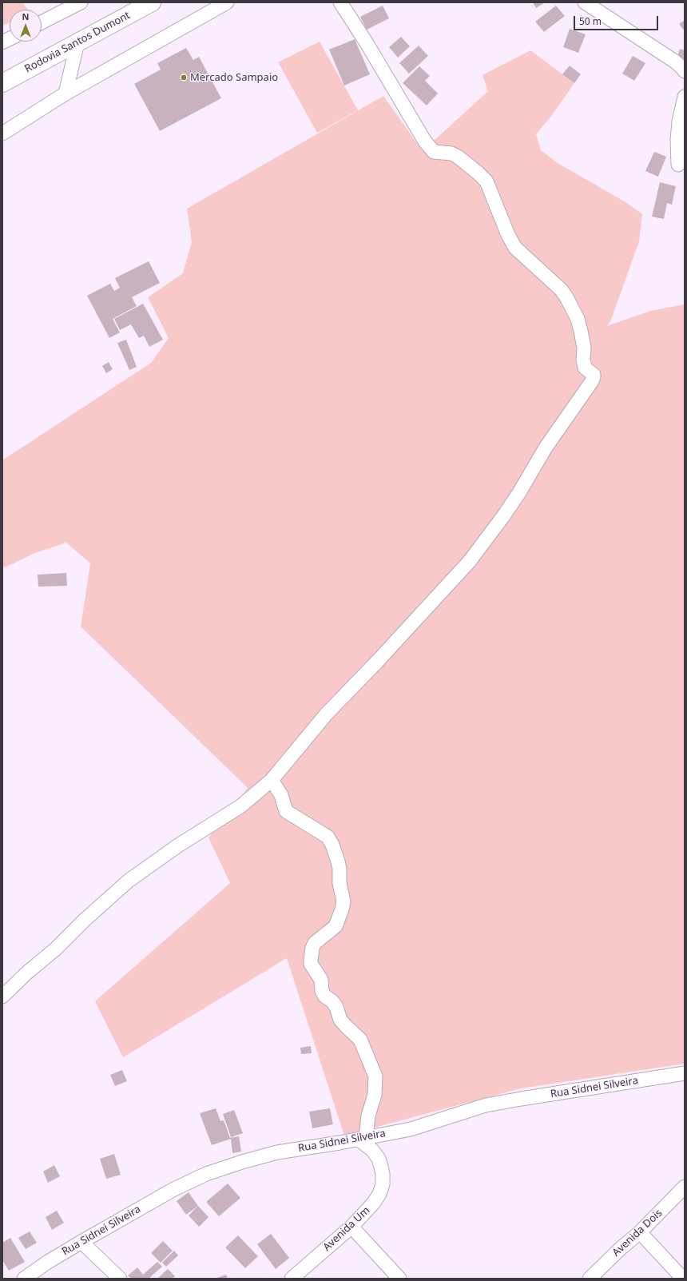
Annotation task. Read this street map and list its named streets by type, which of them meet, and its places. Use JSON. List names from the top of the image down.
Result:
{
  "streets": {
    "highway": ["Rodovia Santos Dumont"],
    "street": ["Rua Sidnei Silveira", "Avenida Um", "Avenida Dois"]
  },
  "crossings": [
    ["Rua Sidnei Silveira", "Avenida Um"]
  ],
  "places": ["Mercado Sampaio"],
  "scale_bar": "50 m",
  "north": "top"
}
